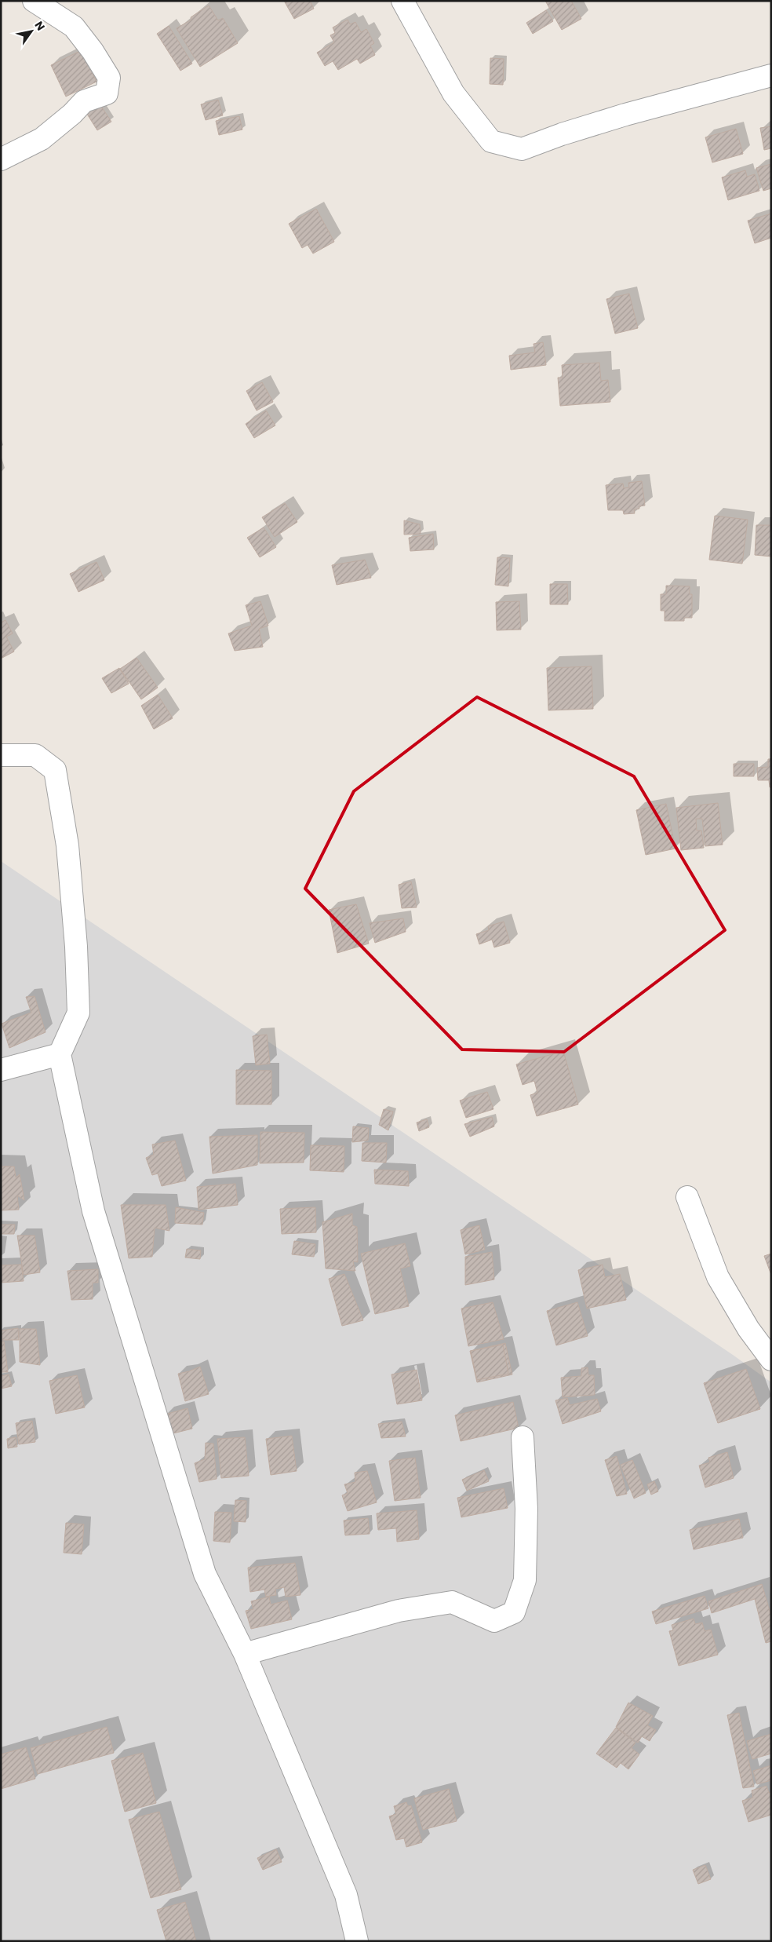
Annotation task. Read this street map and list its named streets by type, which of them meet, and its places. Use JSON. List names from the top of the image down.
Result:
{
  "north": "top right"
}
